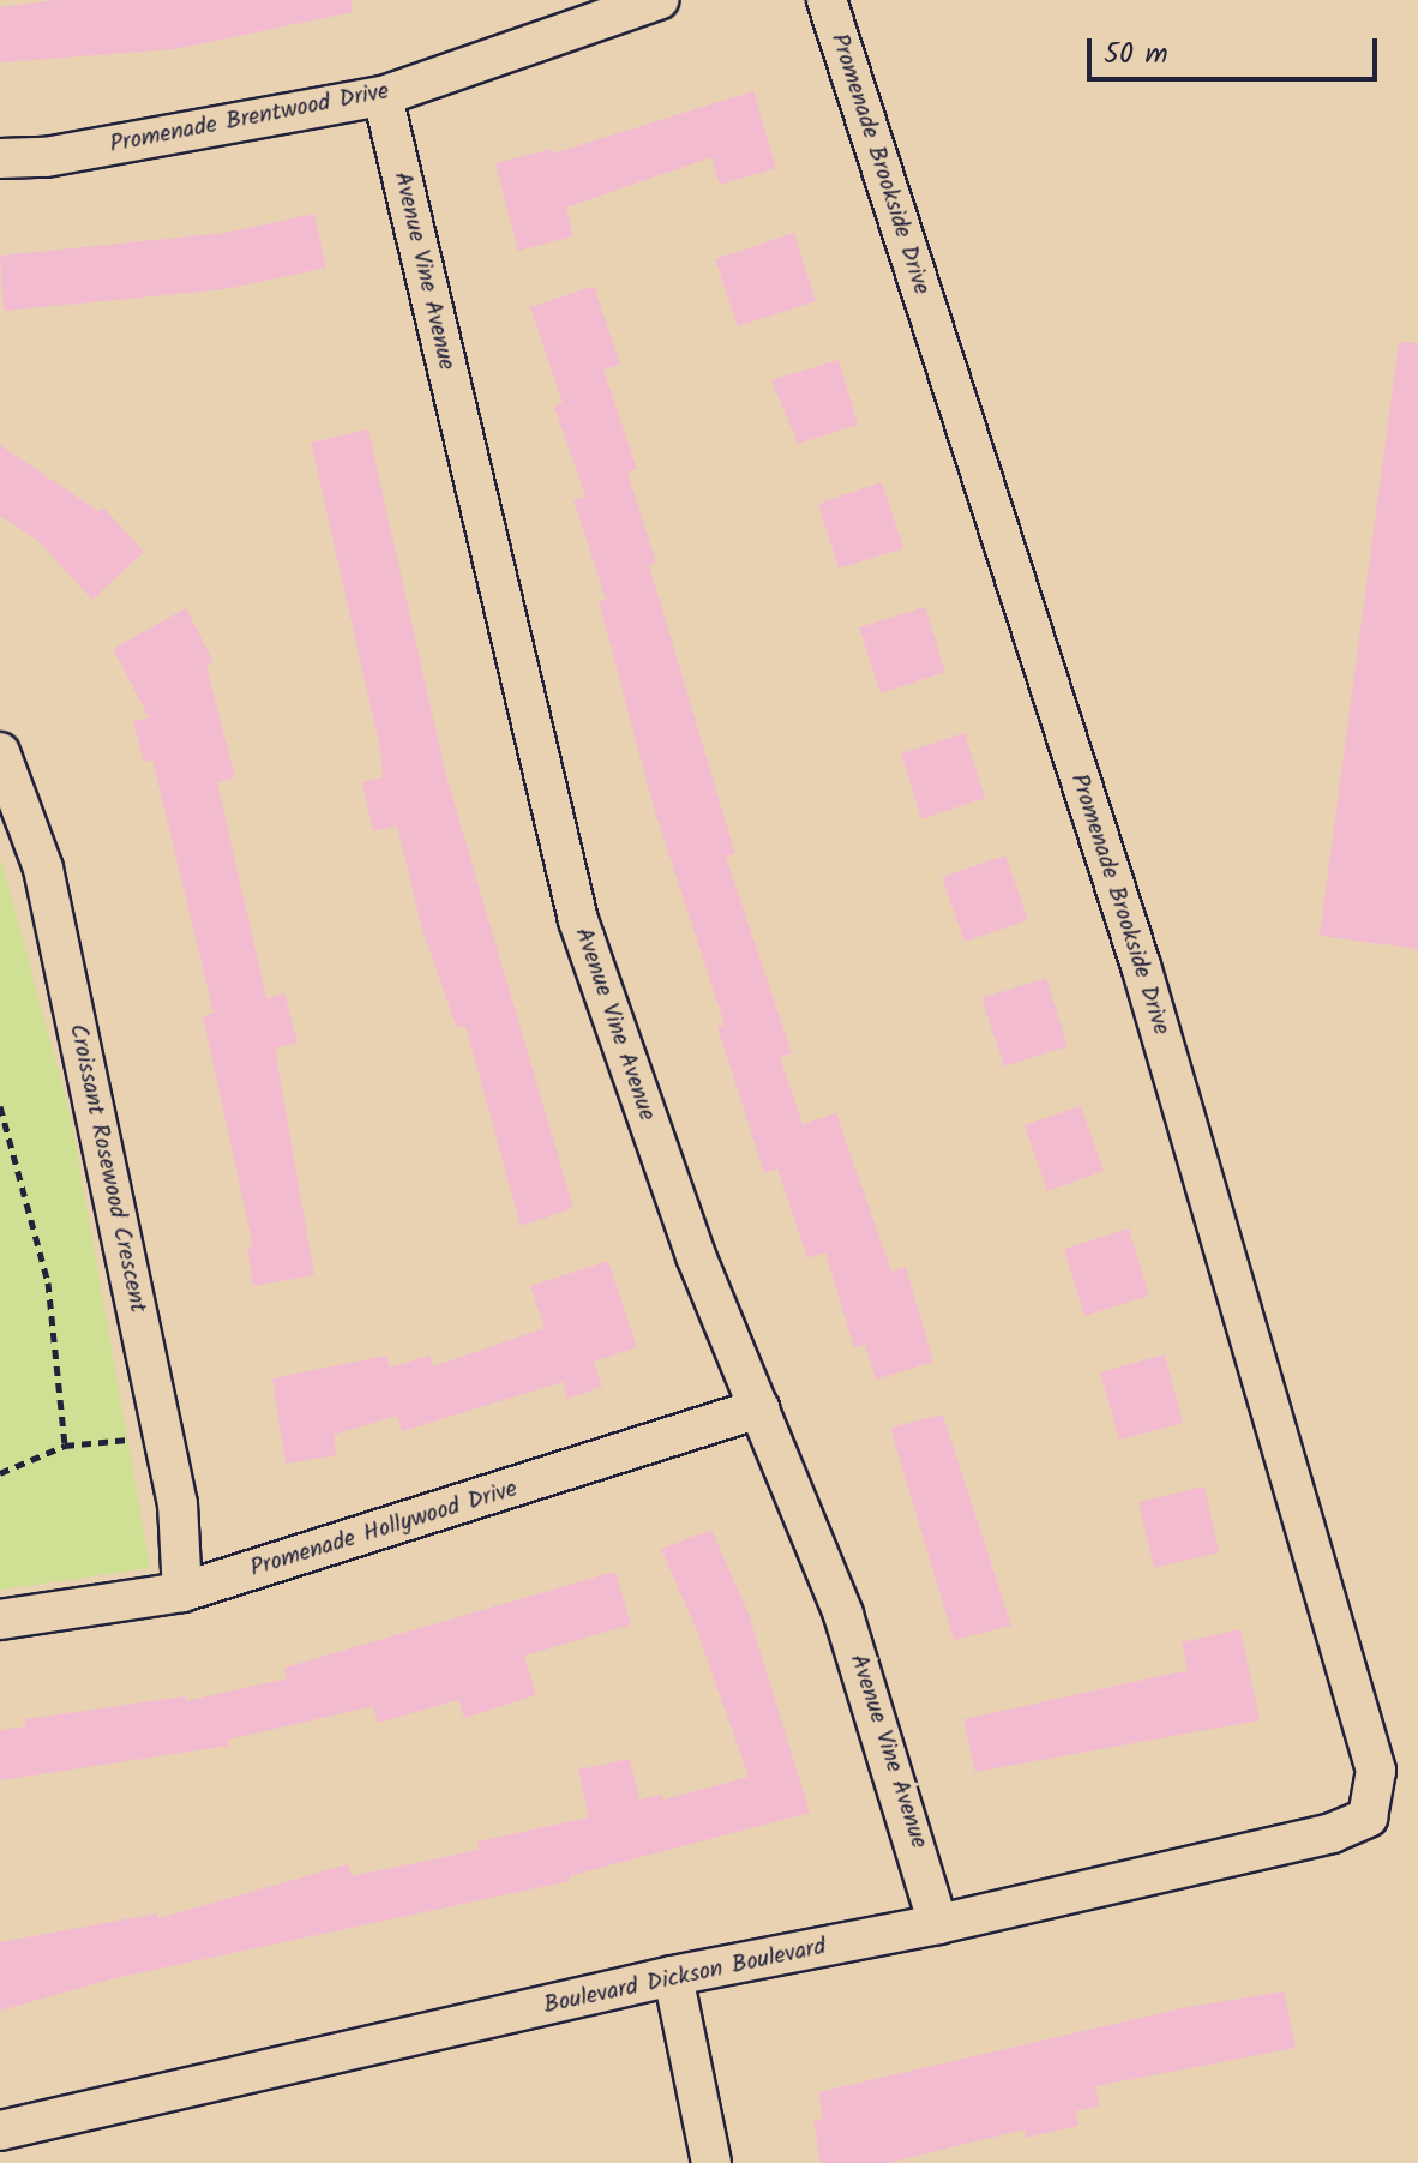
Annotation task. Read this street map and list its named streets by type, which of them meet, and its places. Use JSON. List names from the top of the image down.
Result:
{
  "streets": {
    "street": [
      "Promenade Brentwood Drive",
      "Promenade Brookside Drive",
      "Avenue Vine Avenue",
      "Croissant Rosewood Crescent",
      "Promenade Hollywood Drive",
      "Boulevard Dickson Boulevard"
    ]
  },
  "crossings": [
    ["Promenade Brentwood Drive", "Avenue Vine Avenue"],
    ["Promenade Brookside Drive", "Boulevard Dickson Boulevard"],
    ["Avenue Vine Avenue", "Promenade Hollywood Drive"],
    ["Avenue Vine Avenue", "Boulevard Dickson Boulevard"],
    ["Croissant Rosewood Crescent", "Promenade Hollywood Drive"]
  ],
  "scale_bar": "50 m"
}
